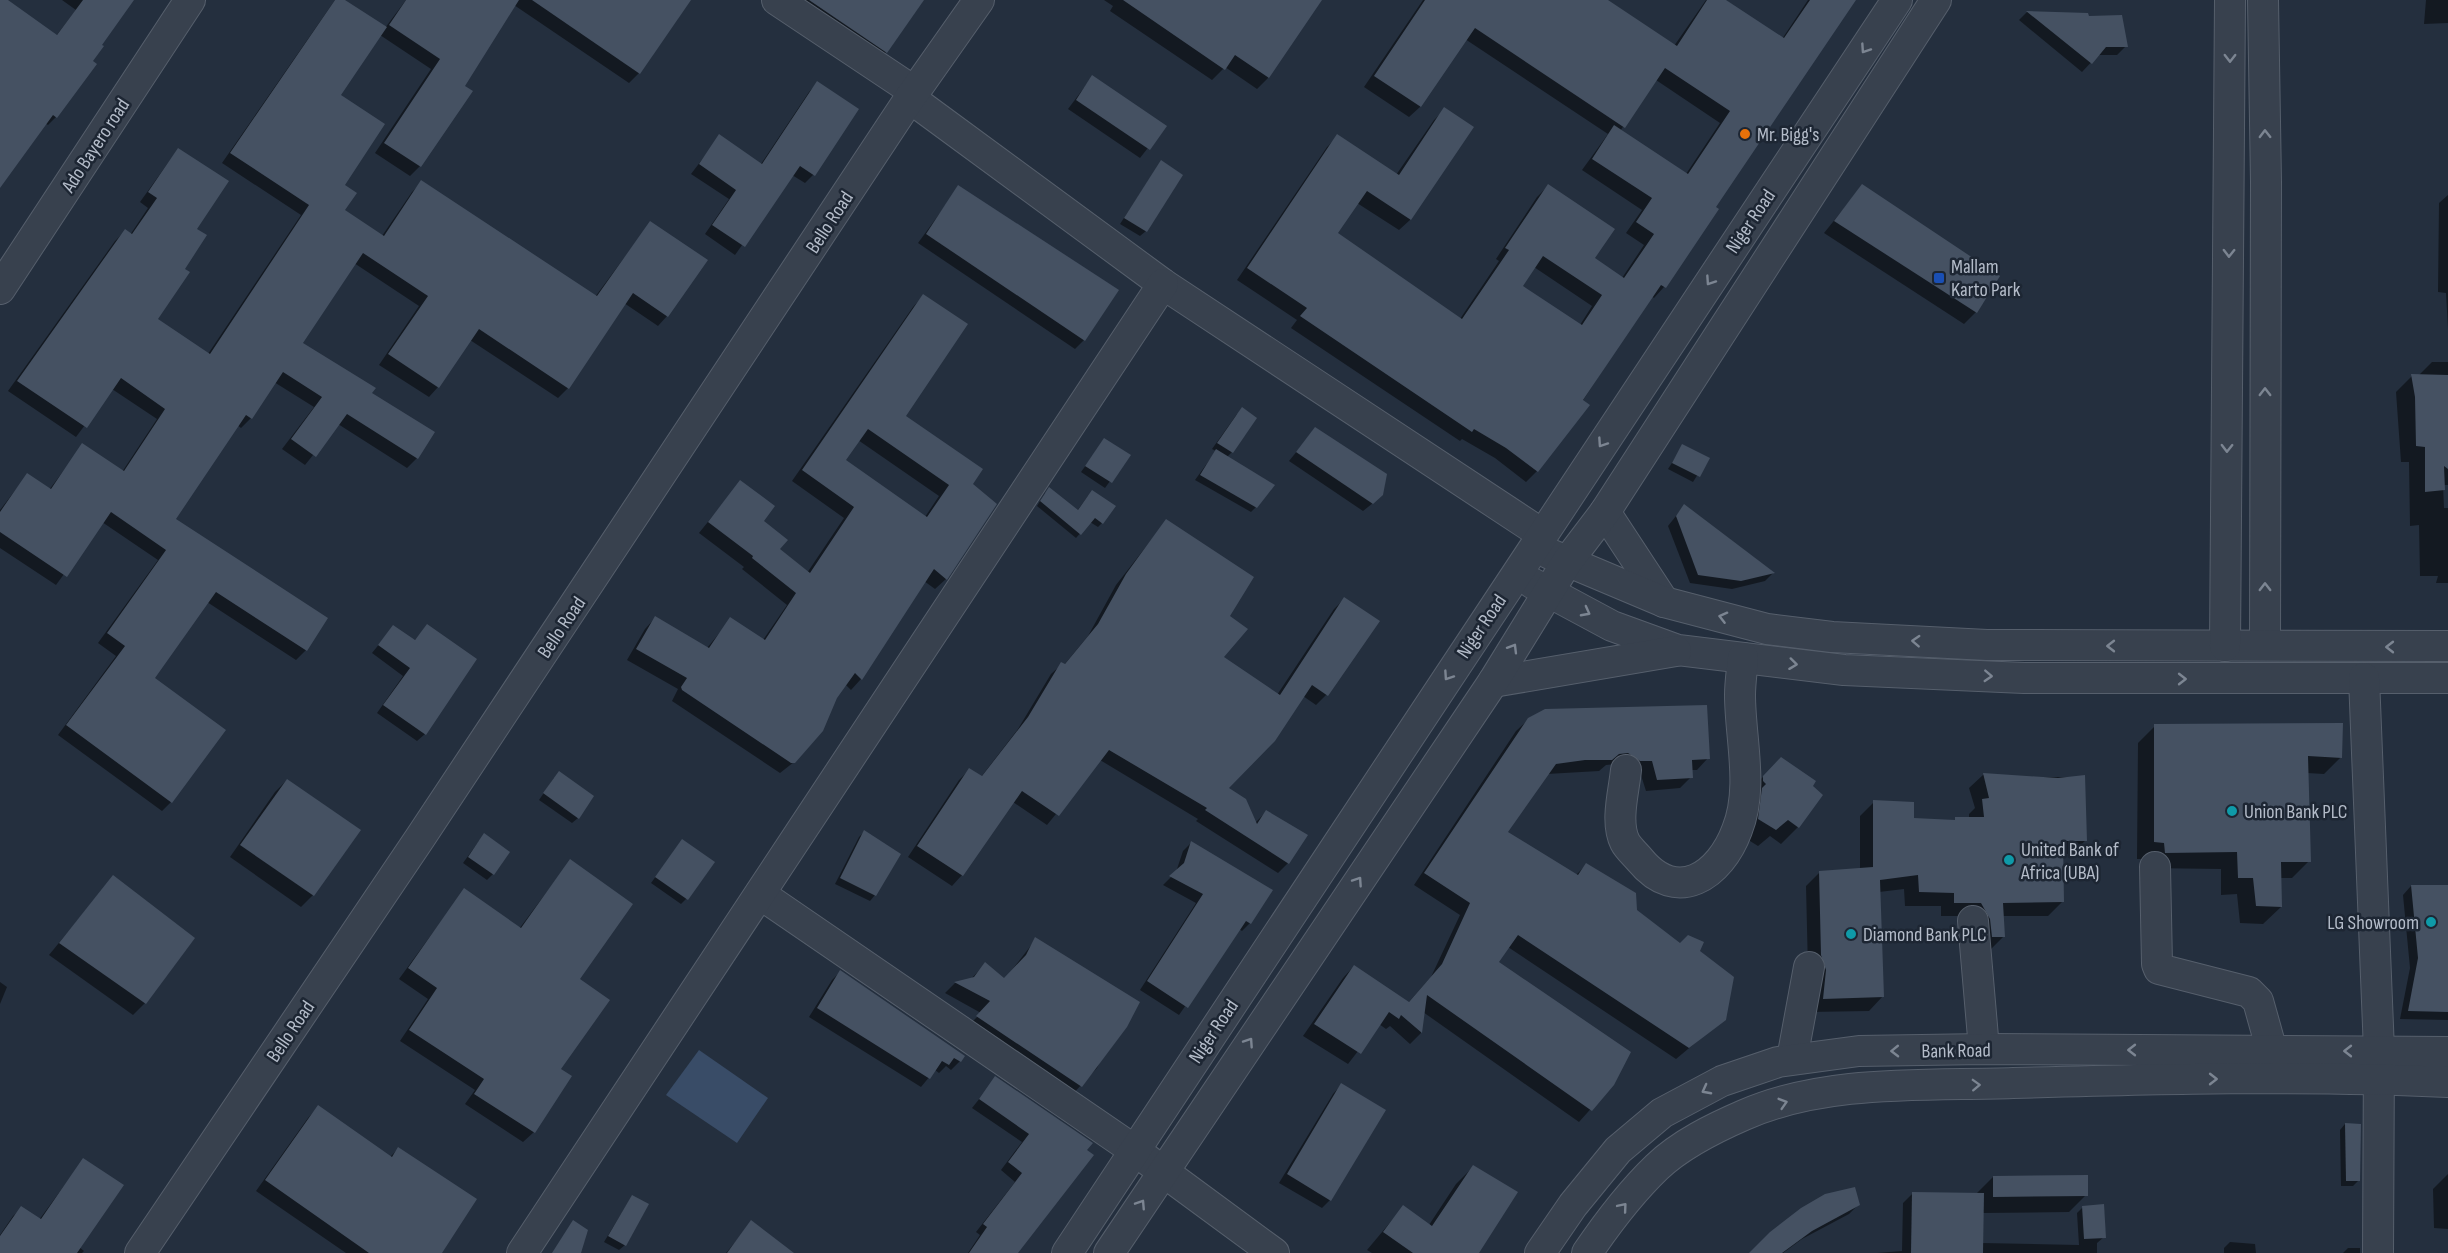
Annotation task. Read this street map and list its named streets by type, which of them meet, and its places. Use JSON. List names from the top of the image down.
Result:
{
  "streets": {
    "street": [
      "Ado Bayero road",
      "Niger Road",
      "Bello Road",
      "Bank Road"
    ]
  },
  "places": {
    "other": [
      "Mr. Bigg's",
      "Union Bank PLC",
      "United Bank of Africa (UBA)",
      "LG Showroom",
      "Diamond Bank PLC"
    ],
    "transit": ["Mallam Karto Park"]
  }
}
